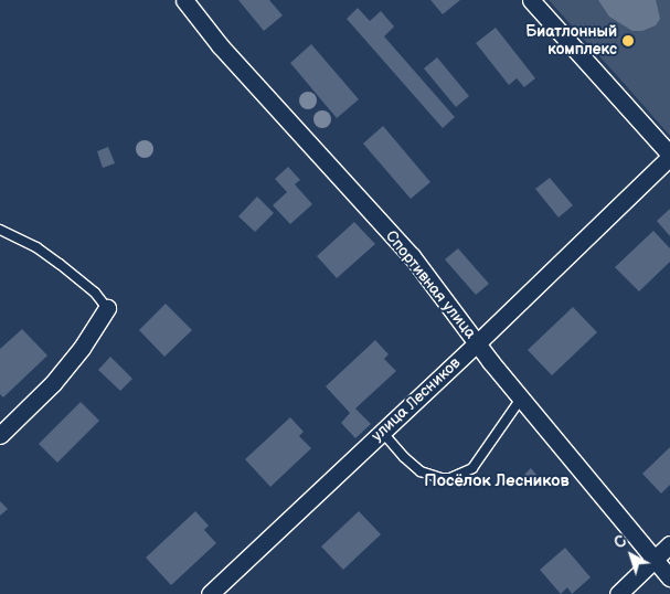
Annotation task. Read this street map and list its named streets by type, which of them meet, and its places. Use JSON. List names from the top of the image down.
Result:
{
  "streets": {
    "street": ["Спортивная улица", "улица Лесников"]
  },
  "crossings": [
    ["Спортивная улица", "улица Лесников"]
  ],
  "districts": ["Посёлок Лесников"],
  "places": ["Биатлонный комплекс"],
  "north": "top left"
}
